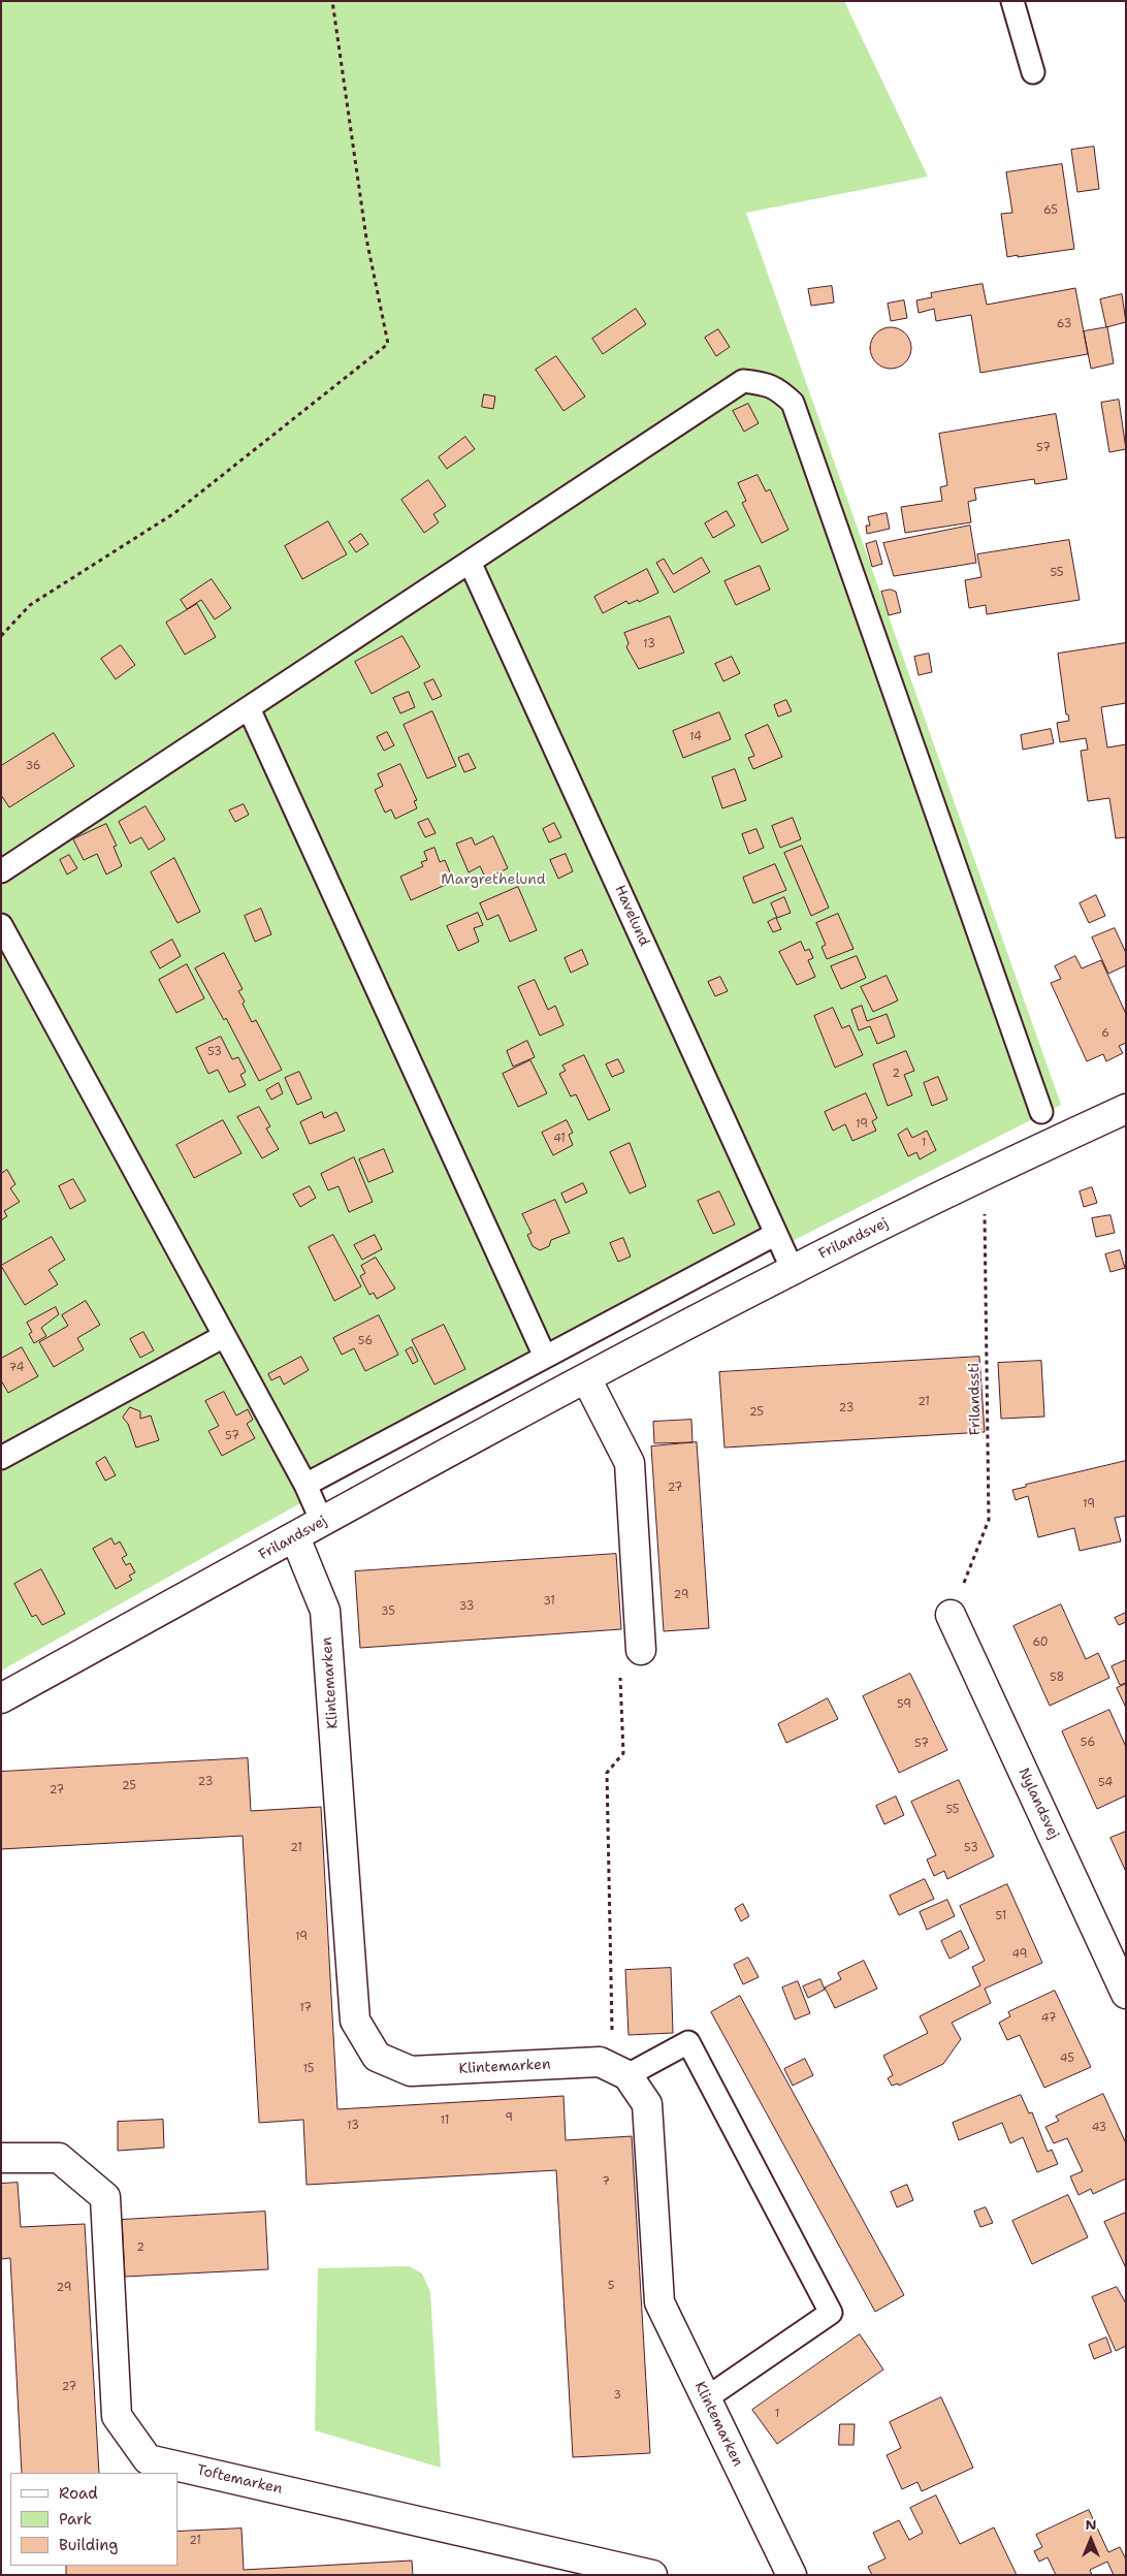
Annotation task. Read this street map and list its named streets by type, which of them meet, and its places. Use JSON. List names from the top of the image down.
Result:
{
  "streets": {
    "street": [
      "Frilandsvej",
      "Klintemarken",
      "Nylandsvej",
      "Toftemarken"
    ],
    "lane": ["Havelund"],
    "path": ["Frilandssti"]
  },
  "crossings": [
    ["Havelund", "Frilandsvej"],
    ["Frilandsvej", "Frilandssti"],
    ["Frilandsvej", "Klintemarken"],
    ["Frilandssti", "Nylandsvej"]
  ],
  "parks": ["Margrethelund"],
  "house_numbers": [
    "65",
    "63",
    "57",
    "55",
    "13",
    "14",
    "36",
    "6",
    "53",
    "2",
    "19",
    "41",
    "1",
    "56",
    "74",
    "21",
    "23",
    "25",
    "57",
    "27",
    "19",
    "29",
    "31",
    "33",
    "35",
    "60",
    "58",
    "59",
    "56",
    "57",
    "23",
    "54",
    "25",
    "27",
    "55",
    "21",
    "53",
    "51",
    "19",
    "49",
    "17",
    "47",
    "45",
    "15",
    "9",
    "11",
    "13",
    "43",
    "7",
    "2",
    "5",
    "29",
    "27",
    "3",
    "1",
    "21"
  ],
  "legend": ["Road", "Park", "Building"],
  "north": "top"
}
